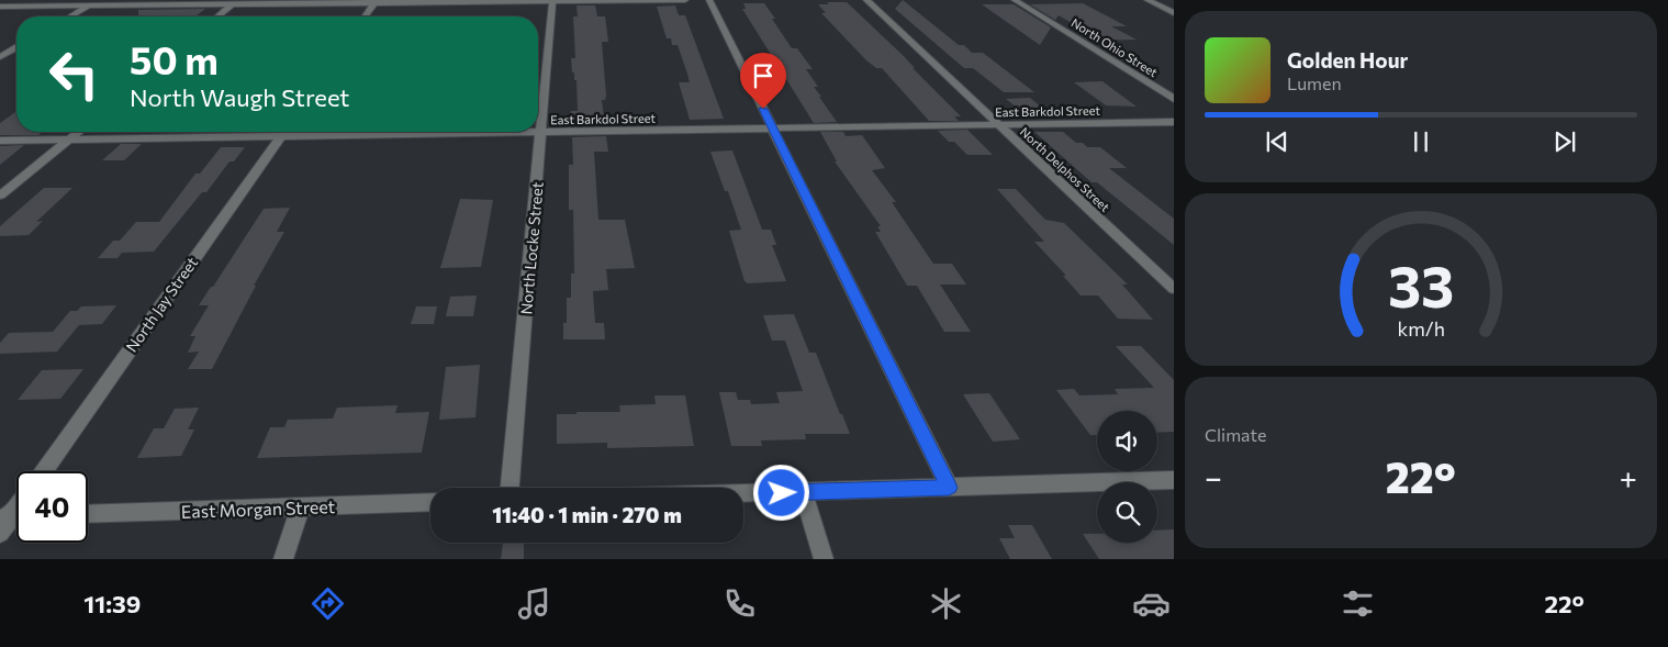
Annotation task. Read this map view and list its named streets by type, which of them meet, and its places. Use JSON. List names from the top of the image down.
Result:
{
  "streets": {
    "street": [
      "North Ohio Street",
      "East Barkdol Street",
      "North Delphos Street",
      "North Locke Street",
      "North Jay Street",
      "East Morgan Street"
    ]
  },
  "crossings": [
    ["East Barkdol Street", "North Delphos Street"],
    ["East Barkdol Street", "North Locke Street"]
  ],
  "page": {
    "turn": ["50 m", "North Waugh Street"],
    "song": ["Golden Hour", "Lumen"],
    "tile": "Climate",
    "heat": ["−", "22°", "+"],
    "limit": "40",
    "trip": "11:40 · 1 min · 270 m",
    "tabs": ["11:39", "22°"],
    "gauge": ["33", "km/h"]
  }
}
